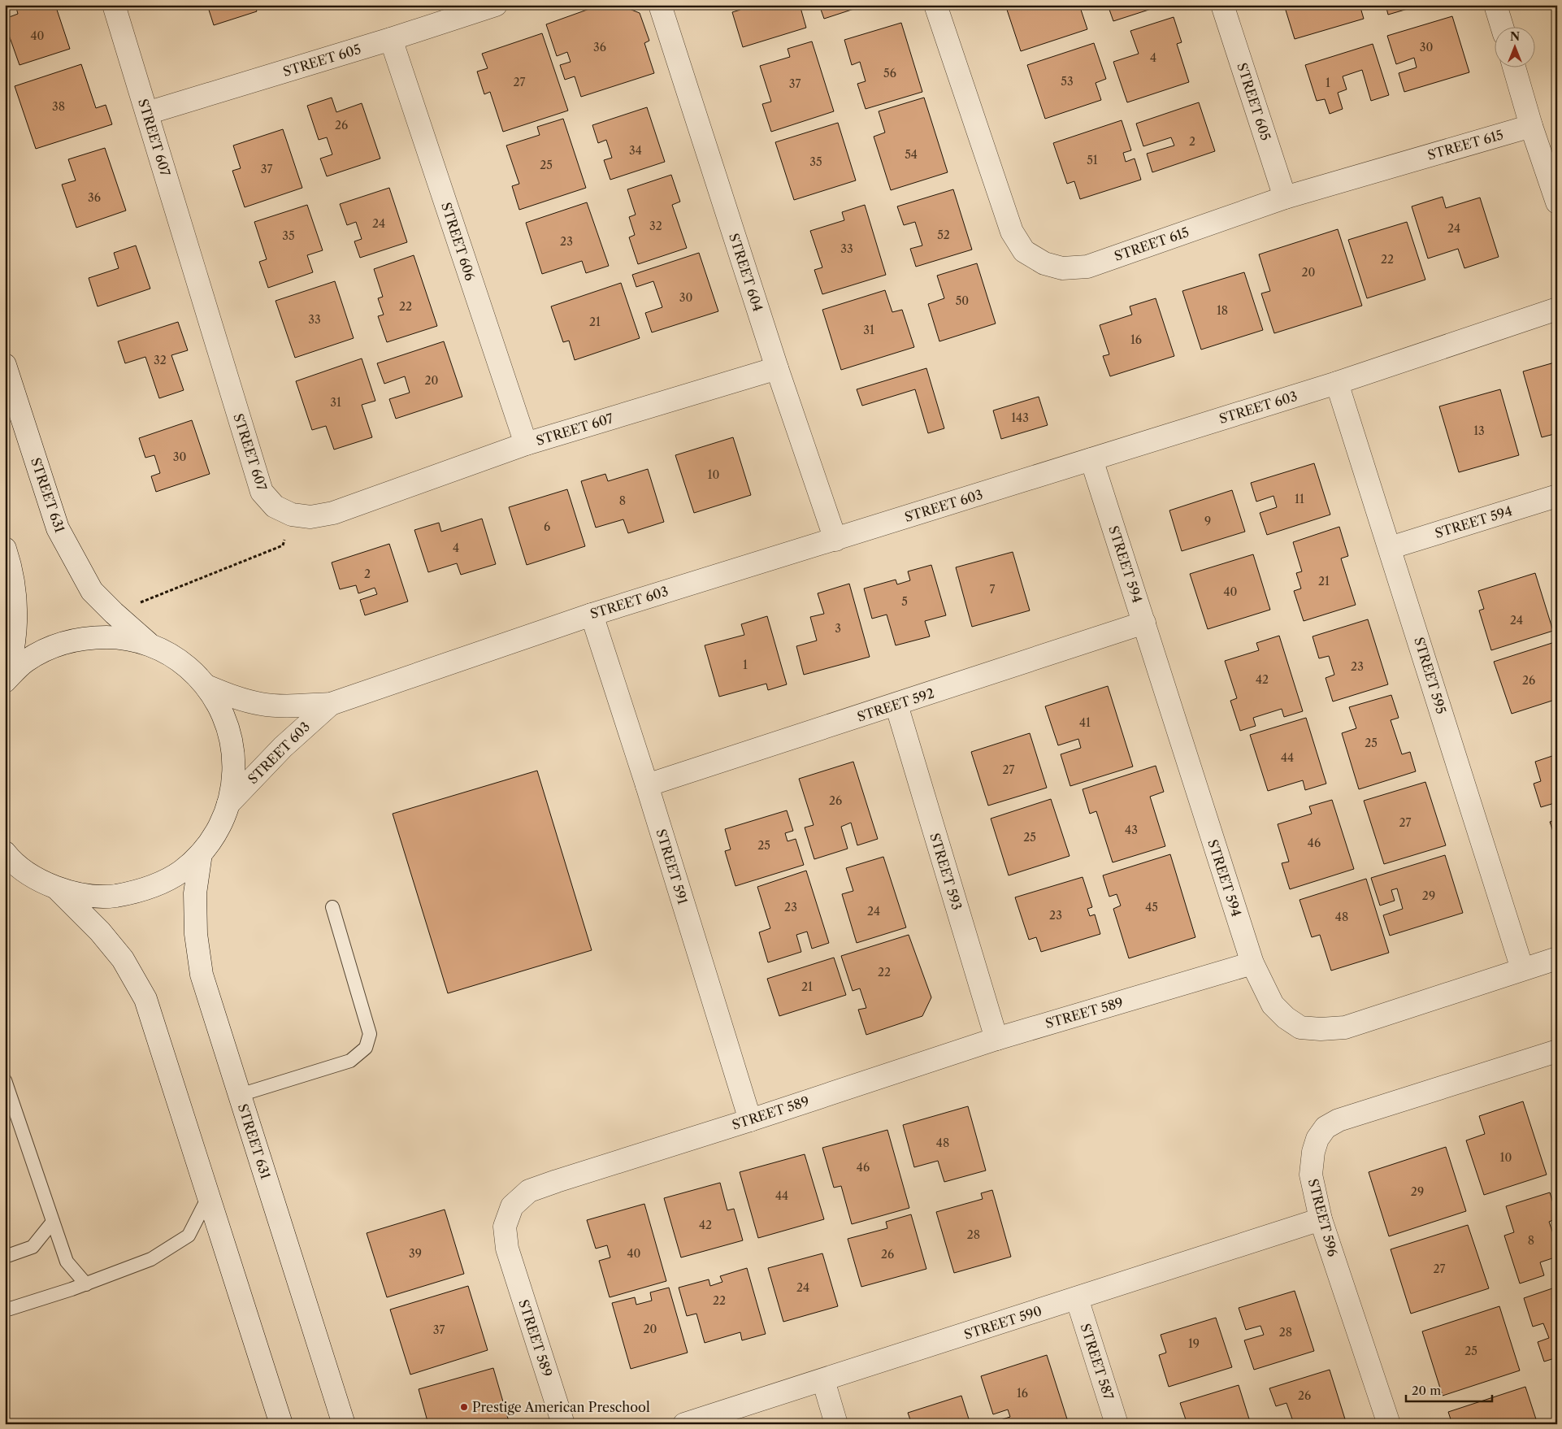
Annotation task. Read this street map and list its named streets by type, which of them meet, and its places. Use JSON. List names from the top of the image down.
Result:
{
  "streets": {
    "street": [
      "STREET 605",
      "STREET 607",
      "STREET 615",
      "STREET 606",
      "STREET 604",
      "STREET 603",
      "STREET 631",
      "STREET 594",
      "STREET 595",
      "STREET 592",
      "STREET 591",
      "STREET 593",
      "STREET 589",
      "STREET 596",
      "STREET 590",
      "STREET 587"
    ]
  },
  "crossings": [
    ["STREET 605", "STREET 607"],
    ["STREET 605", "STREET 615"],
    ["STREET 605", "STREET 606"],
    ["STREET 607", "STREET 606"],
    ["STREET 607", "STREET 604"],
    ["STREET 604", "STREET 603"],
    ["STREET 603", "STREET 594"],
    ["STREET 603", "STREET 595"],
    ["STREET 603", "STREET 591"],
    ["STREET 594", "STREET 595"],
    ["STREET 594", "STREET 592"],
    ["STREET 594", "STREET 589"],
    ["STREET 592", "STREET 591"],
    ["STREET 592", "STREET 593"],
    ["STREET 591", "STREET 589"],
    ["STREET 593", "STREET 589"],
    ["STREET 596", "STREET 590"],
    ["STREET 590", "STREET 587"]
  ],
  "places": ["Prestige American Preschool"],
  "house_numbers": [
    "40",
    "36",
    "30",
    "4",
    "56",
    "53",
    "27",
    "1",
    "37",
    "38",
    "26",
    "2",
    "34",
    "54",
    "51",
    "35",
    "25",
    "37",
    "36",
    "24",
    "32",
    "24",
    "52",
    "35",
    "23",
    "33",
    "22",
    "20",
    "30",
    "50",
    "22",
    "18",
    "33",
    "21",
    "31",
    "16",
    "32",
    "20",
    "31",
    "143",
    "13",
    "30",
    "10",
    "11",
    "8",
    "9",
    "6",
    "4",
    "2",
    "21",
    "7",
    "40",
    "5",
    "24",
    "3",
    "1",
    "23",
    "42",
    "26",
    "41",
    "25",
    "44",
    "27",
    "26",
    "27",
    "43",
    "25",
    "46",
    "25",
    "29",
    "23",
    "45",
    "24",
    "23",
    "48",
    "22",
    "21",
    "48",
    "10",
    "46",
    "29",
    "44",
    "42",
    "28",
    "8",
    "39",
    "40",
    "26",
    "27",
    "24",
    "22",
    "20",
    "37",
    "28",
    "19",
    "25",
    "16",
    "26"
  ],
  "scale_bar": "20 m",
  "north": "top"
}
